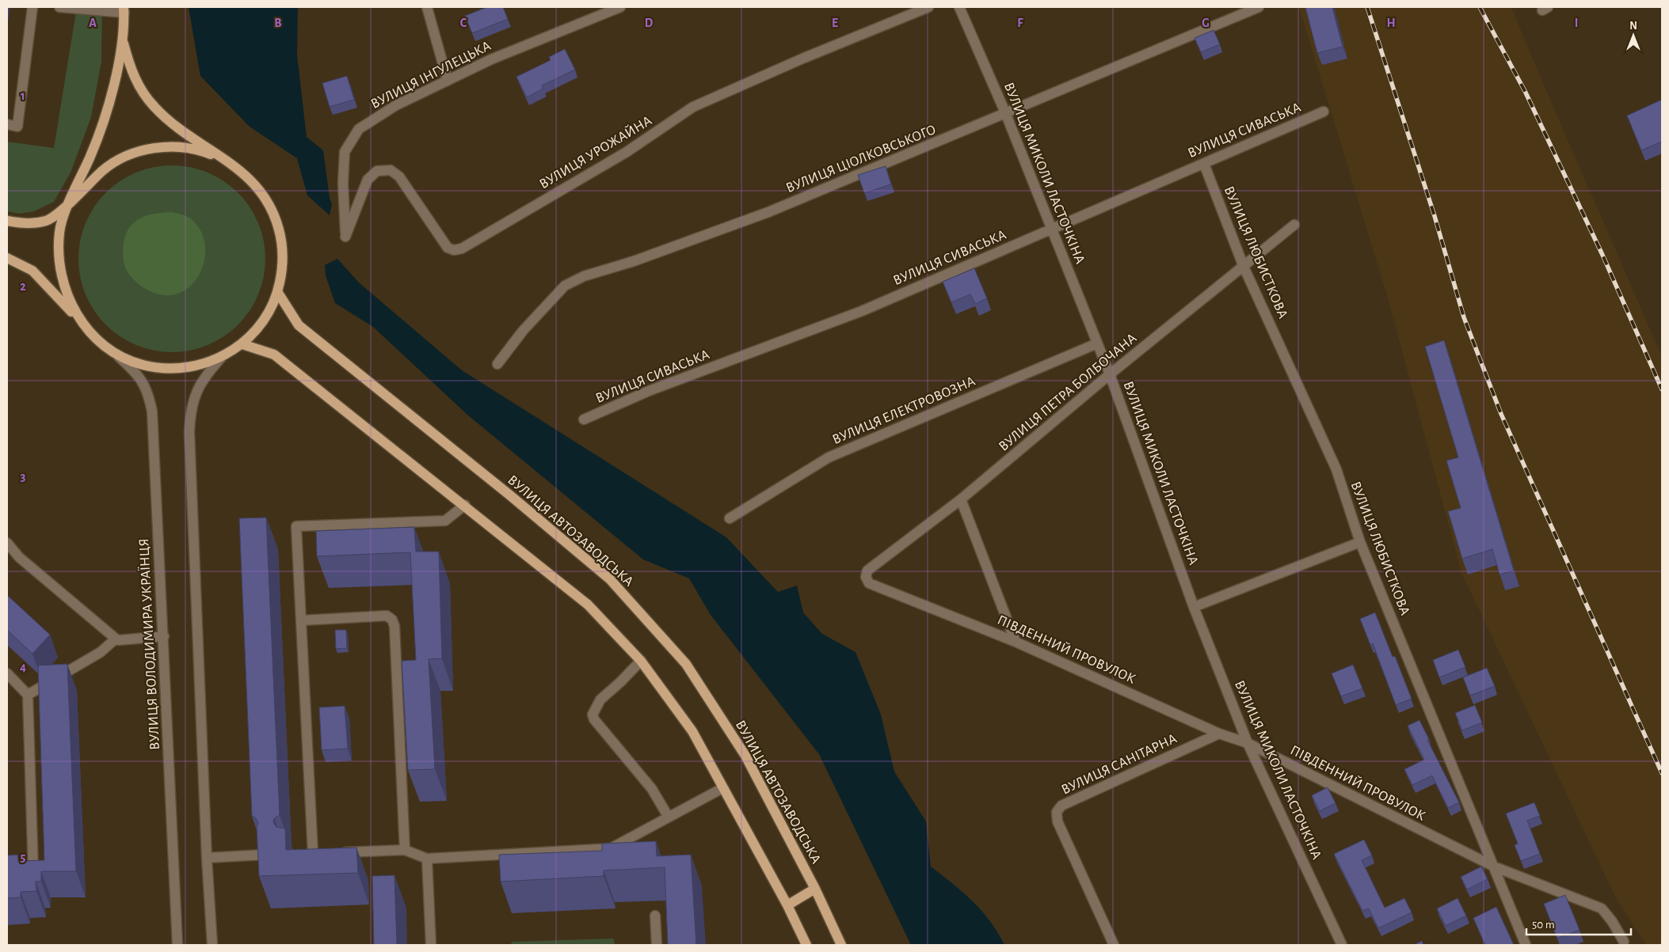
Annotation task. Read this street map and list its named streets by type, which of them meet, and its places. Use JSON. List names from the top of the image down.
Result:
{
  "streets": {
    "main road": ["ВУЛИЦЯ АВТОЗАВОДСЬКА", "ВУЛИЦЯ ВОЛОДИМИРА УКРАЇНЦЯ"],
    "street": [
      "ВУЛИЦЯ ІНГУЛЕЦЬКА",
      "ВУЛИЦЯ СИВАСЬКА",
      "ВУЛИЦЯ УРОЖАЙНА",
      "ВУЛИЦЯ ЦІОЛКОВСЬКОГО",
      "ВУЛИЦЯ МИКОЛИ ЛАСТОЧКІНА",
      "ВУЛИЦЯ ЛЮБИСТКОВА",
      "ВУЛИЦЯ ПЕТРА БОЛБОЧАНА",
      "ВУЛИЦЯ ЕЛЕКТРОВОЗНА",
      "ПІВДЕННИЙ ПРОВУЛОК",
      "ВУЛИЦЯ САНІТАРНА"
    ]
  },
  "crossings": [
    ["ВУЛИЦЯ ІНГУЛЕЦЬКА", "ВУЛИЦЯ УРОЖАЙНА"],
    ["ВУЛИЦЯ СИВАСЬКА", "ВУЛИЦЯ МИКОЛИ ЛАСТОЧКІНА"],
    ["ВУЛИЦЯ СИВАСЬКА", "ВУЛИЦЯ ЛЮБИСТКОВА"],
    ["ВУЛИЦЯ ЦІОЛКОВСЬКОГО", "ВУЛИЦЯ МИКОЛИ ЛАСТОЧКІНА"],
    ["ВУЛИЦЯ МИКОЛИ ЛАСТОЧКІНА", "ВУЛИЦЯ ПЕТРА БОЛБОЧАНА"],
    ["ВУЛИЦЯ МИКОЛИ ЛАСТОЧКІНА", "ВУЛИЦЯ ЕЛЕКТРОВОЗНА"],
    ["ВУЛИЦЯ МИКОЛИ ЛАСТОЧКІНА", "ПІВДЕННИЙ ПРОВУЛОК"],
    ["ВУЛИЦЯ ЛЮБИСТКОВА", "ВУЛИЦЯ ПЕТРА БОЛБОЧАНА"],
    ["ВУЛИЦЯ ЛЮБИСТКОВА", "ПІВДЕННИЙ ПРОВУЛОК"],
    ["ВУЛИЦЯ ПЕТРА БОЛБОЧАНА", "ПІВДЕННИЙ ПРОВУЛОК"],
    ["ВУЛИЦЯ АВТОЗАВОДСЬКА", "ВУЛИЦЯ ВОЛОДИМИРА УКРАЇНЦЯ"],
    ["ПІВДЕННИЙ ПРОВУЛОК", "ВУЛИЦЯ САНІТАРНА"]
  ],
  "scale_bar": "50 m",
  "north": "top",
  "grid": {
    "columns": [
      "A",
      "B",
      "C",
      "D",
      "E",
      "F",
      "G",
      "H",
      "I"
    ],
    "rows": [
      "1",
      "2",
      "3",
      "4",
      "5"
    ]
  }
}
